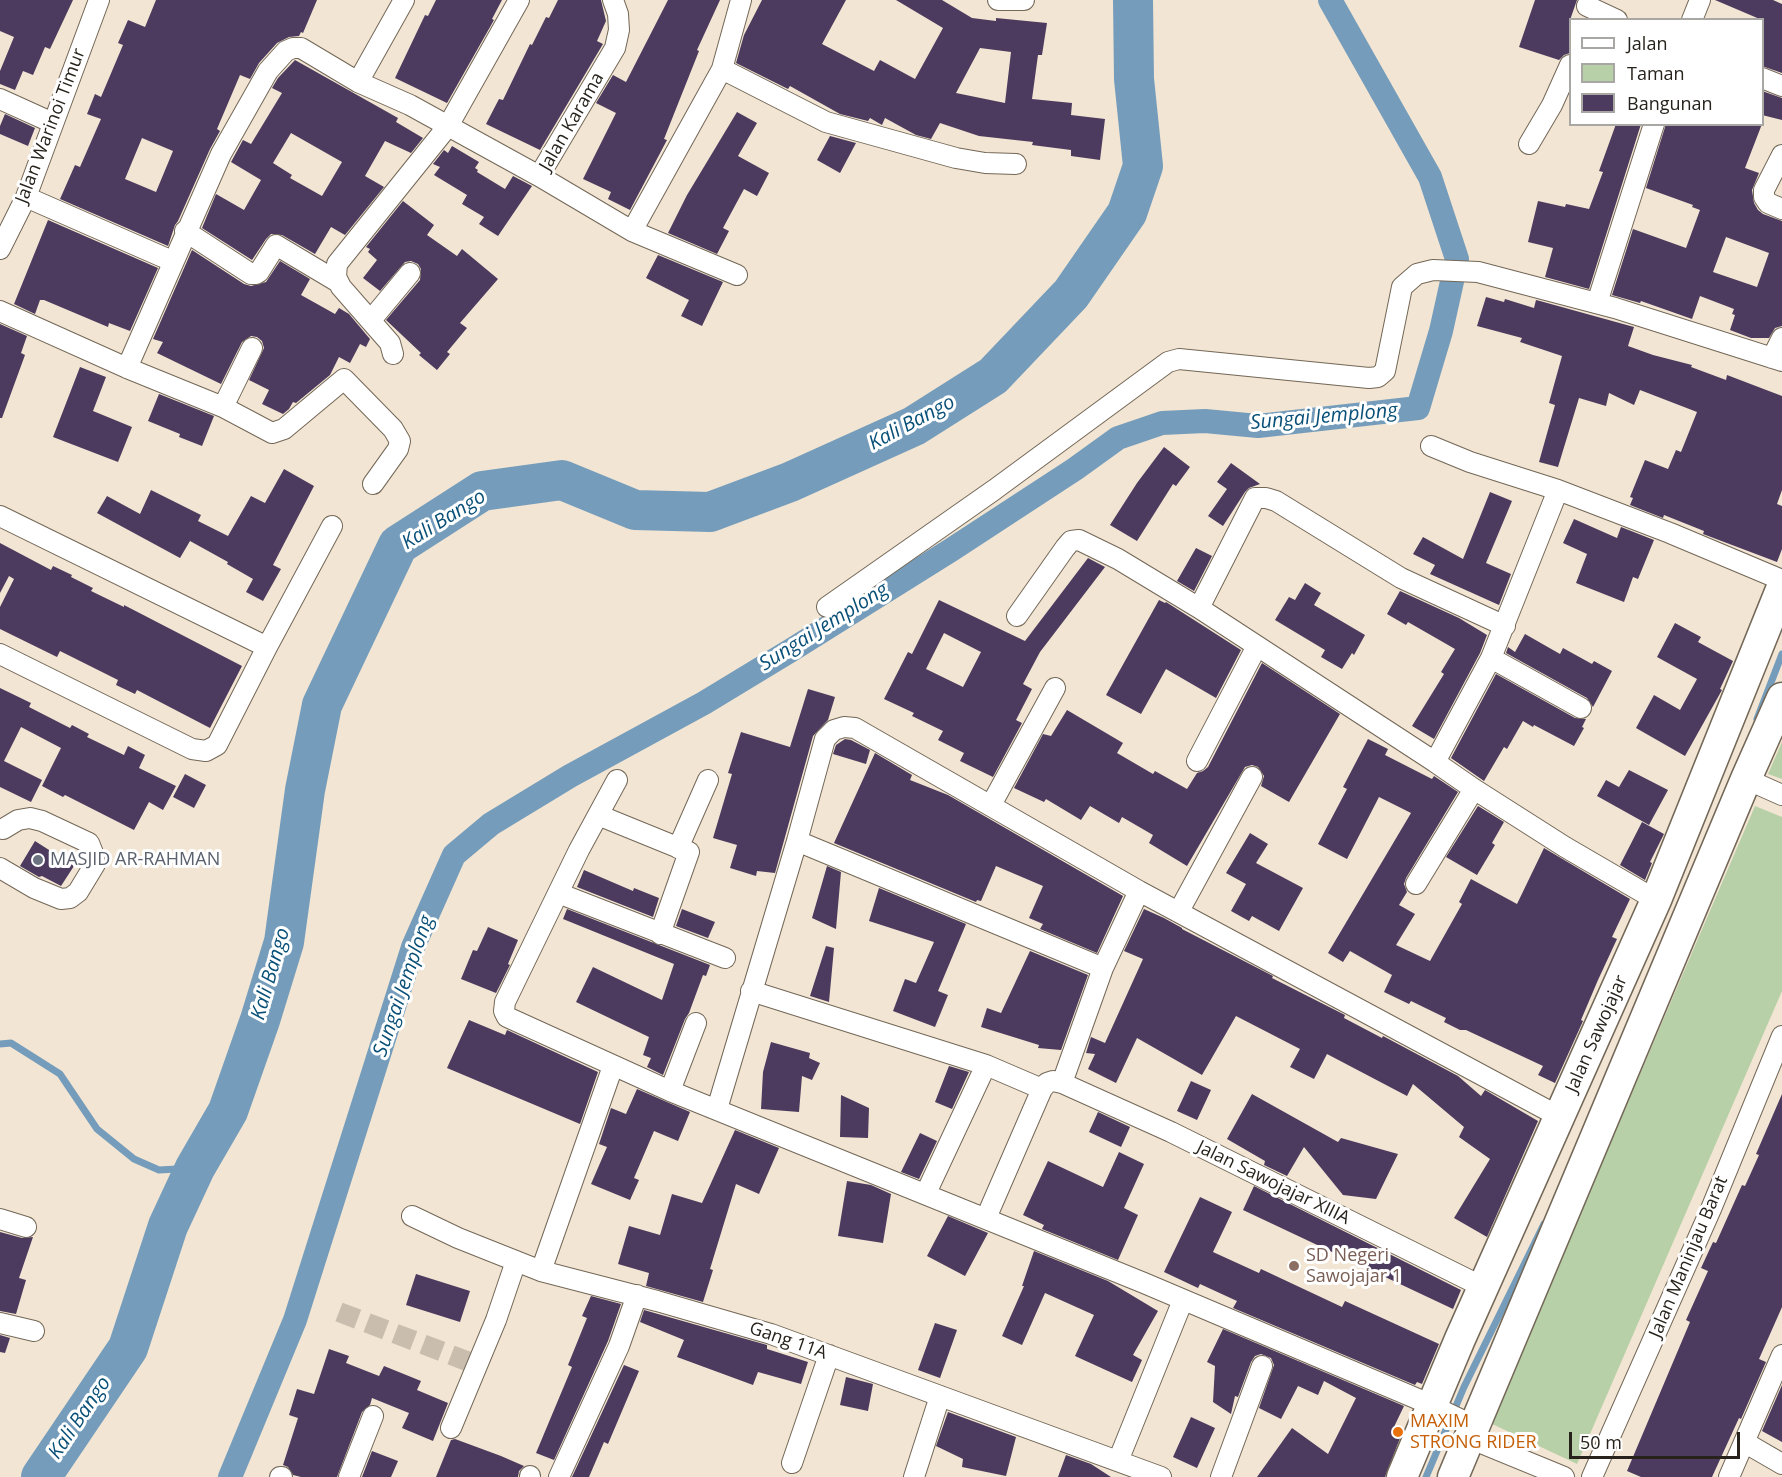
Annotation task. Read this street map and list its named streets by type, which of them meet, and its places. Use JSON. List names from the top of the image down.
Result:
{
  "streets": {
    "main road": ["Jalan Sawojajar"],
    "street": [
      "Jalan Karama",
      "Jalan Warinoi Timur",
      "Jalan Sawojajar XIIIA",
      "Jalan Maninjau Barat",
      "Gang 11A"
    ]
  },
  "crossings": [
    ["Jalan Sawojajar", "Jalan Sawojajar XIIIA"]
  ],
  "water": ["Sungai Jemplong", "Kali Bango"],
  "places": ["MASJID AR-RAHMAN", "SD Negeri Sawojajar 1", "MAXIM STRONG RIDER"],
  "legend": ["Jalan", "Taman", "Bangunan"],
  "scale_bar": "50 m"
}
